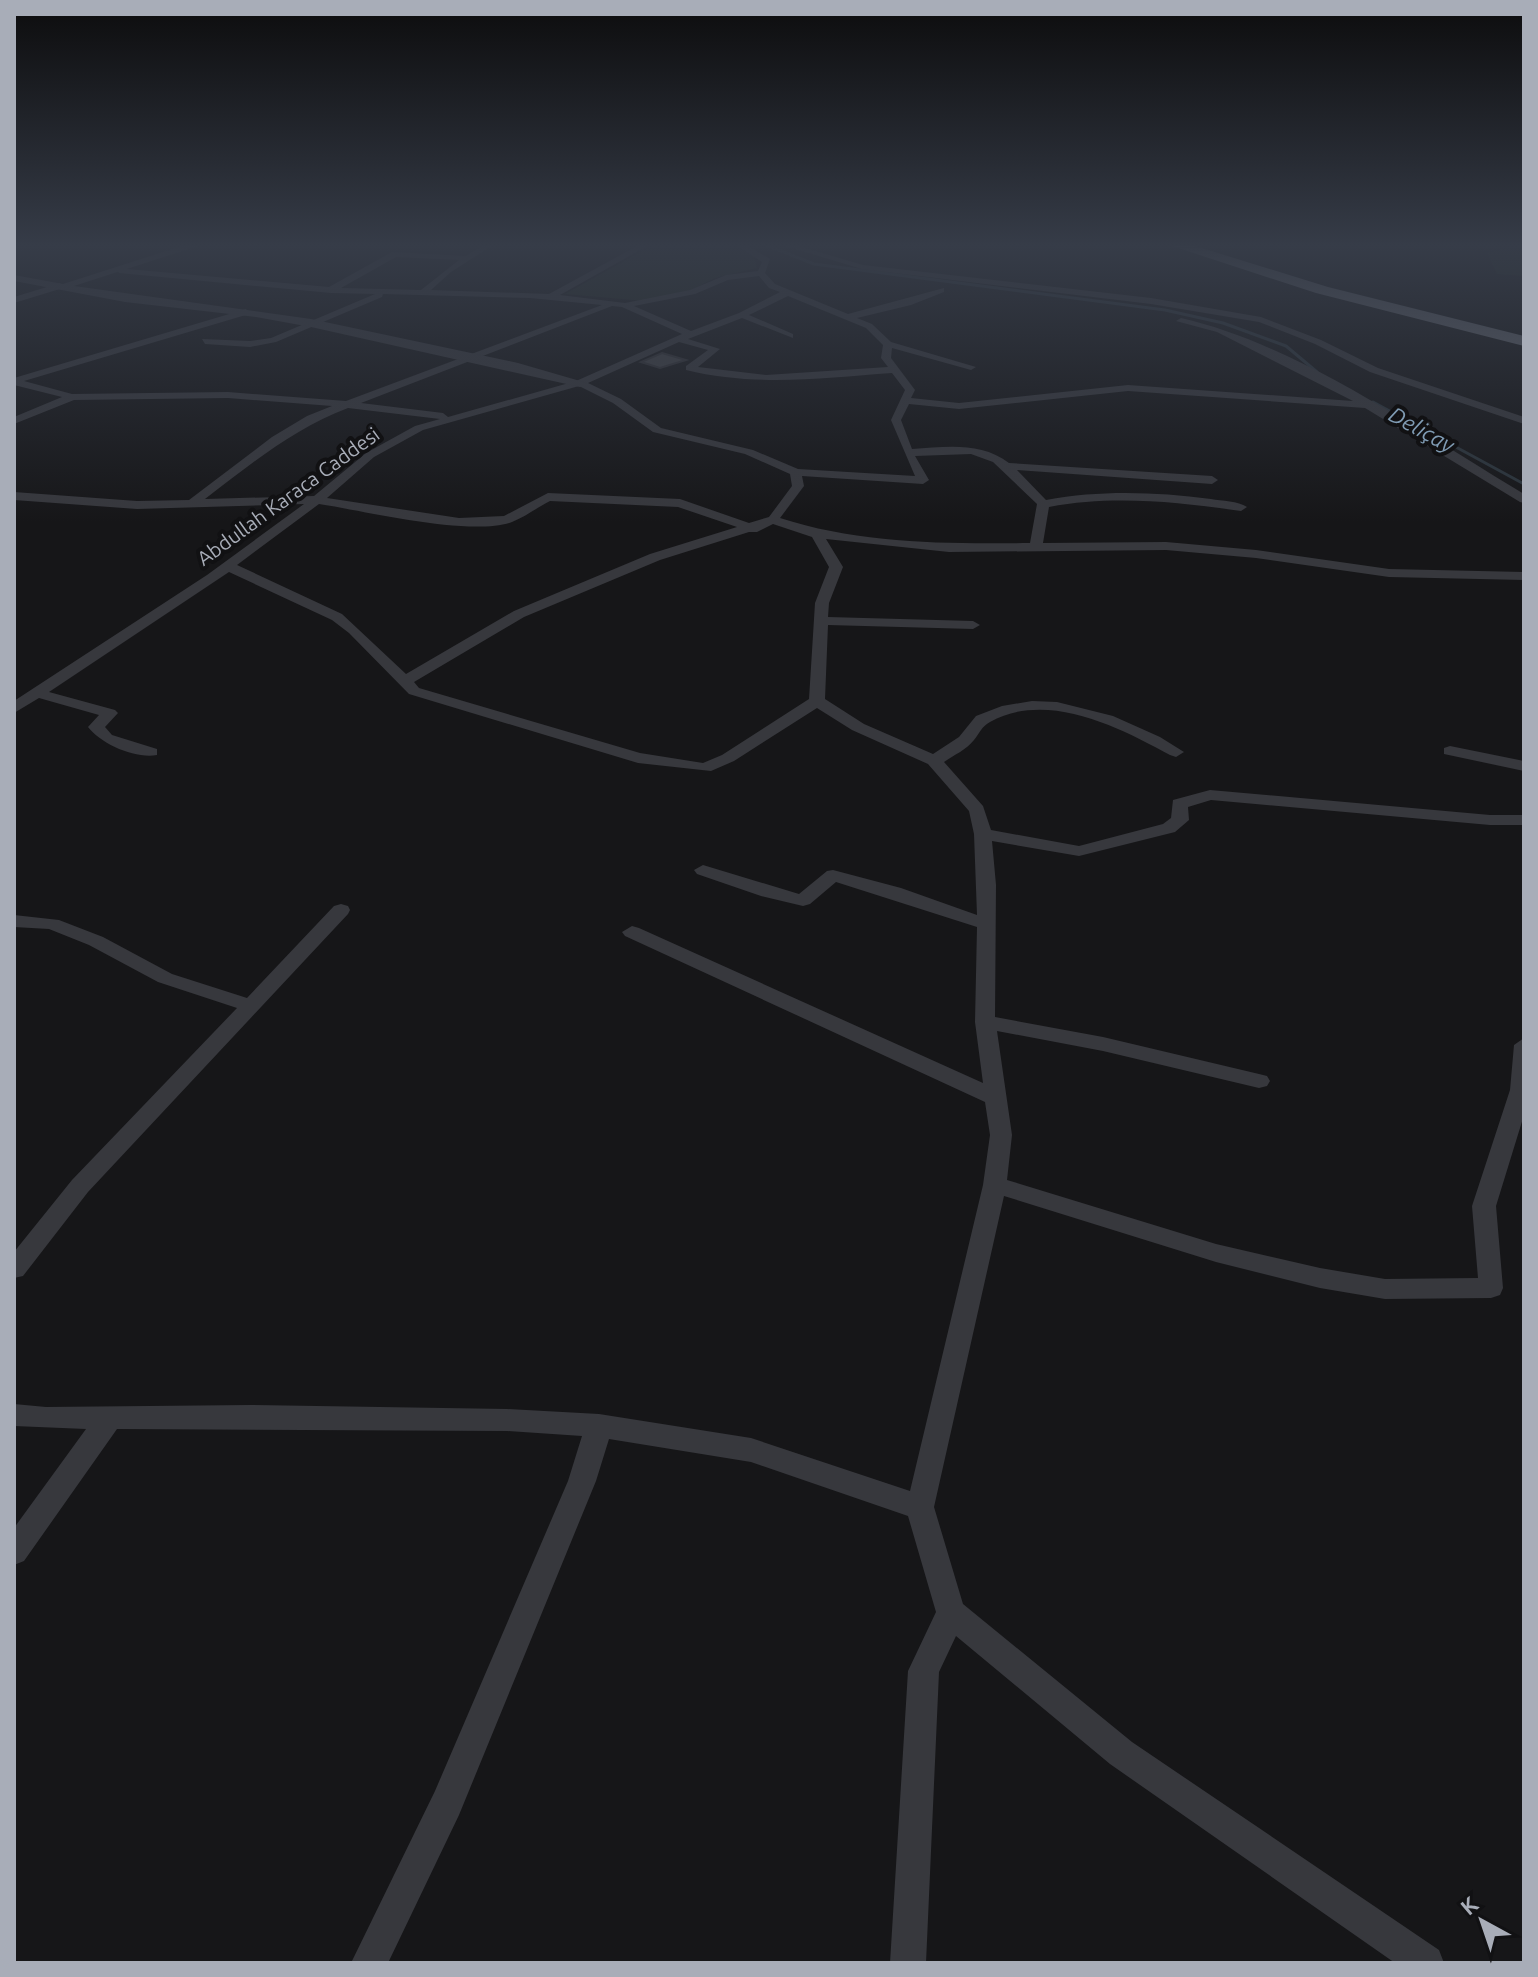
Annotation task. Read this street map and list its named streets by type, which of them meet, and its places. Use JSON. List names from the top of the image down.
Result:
{
  "streets": {
    "street": ["Abdullah Karaca Caddesi"]
  },
  "water": ["Deliçay"],
  "north": "top left"
}
